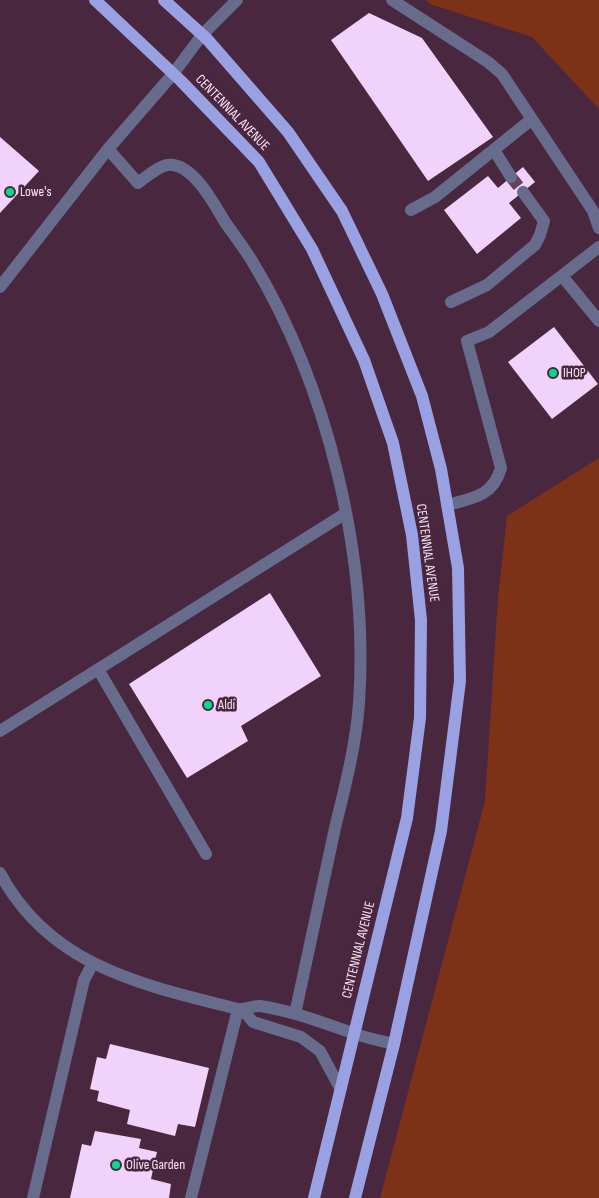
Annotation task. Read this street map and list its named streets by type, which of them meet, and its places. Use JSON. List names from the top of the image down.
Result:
{
  "streets": {
    "main road": ["CENTENNIAL AVENUE"]
  },
  "places": [
    "Lowe's",
    "IHOP",
    "Aldi",
    "Olive Garden"
  ]
}
